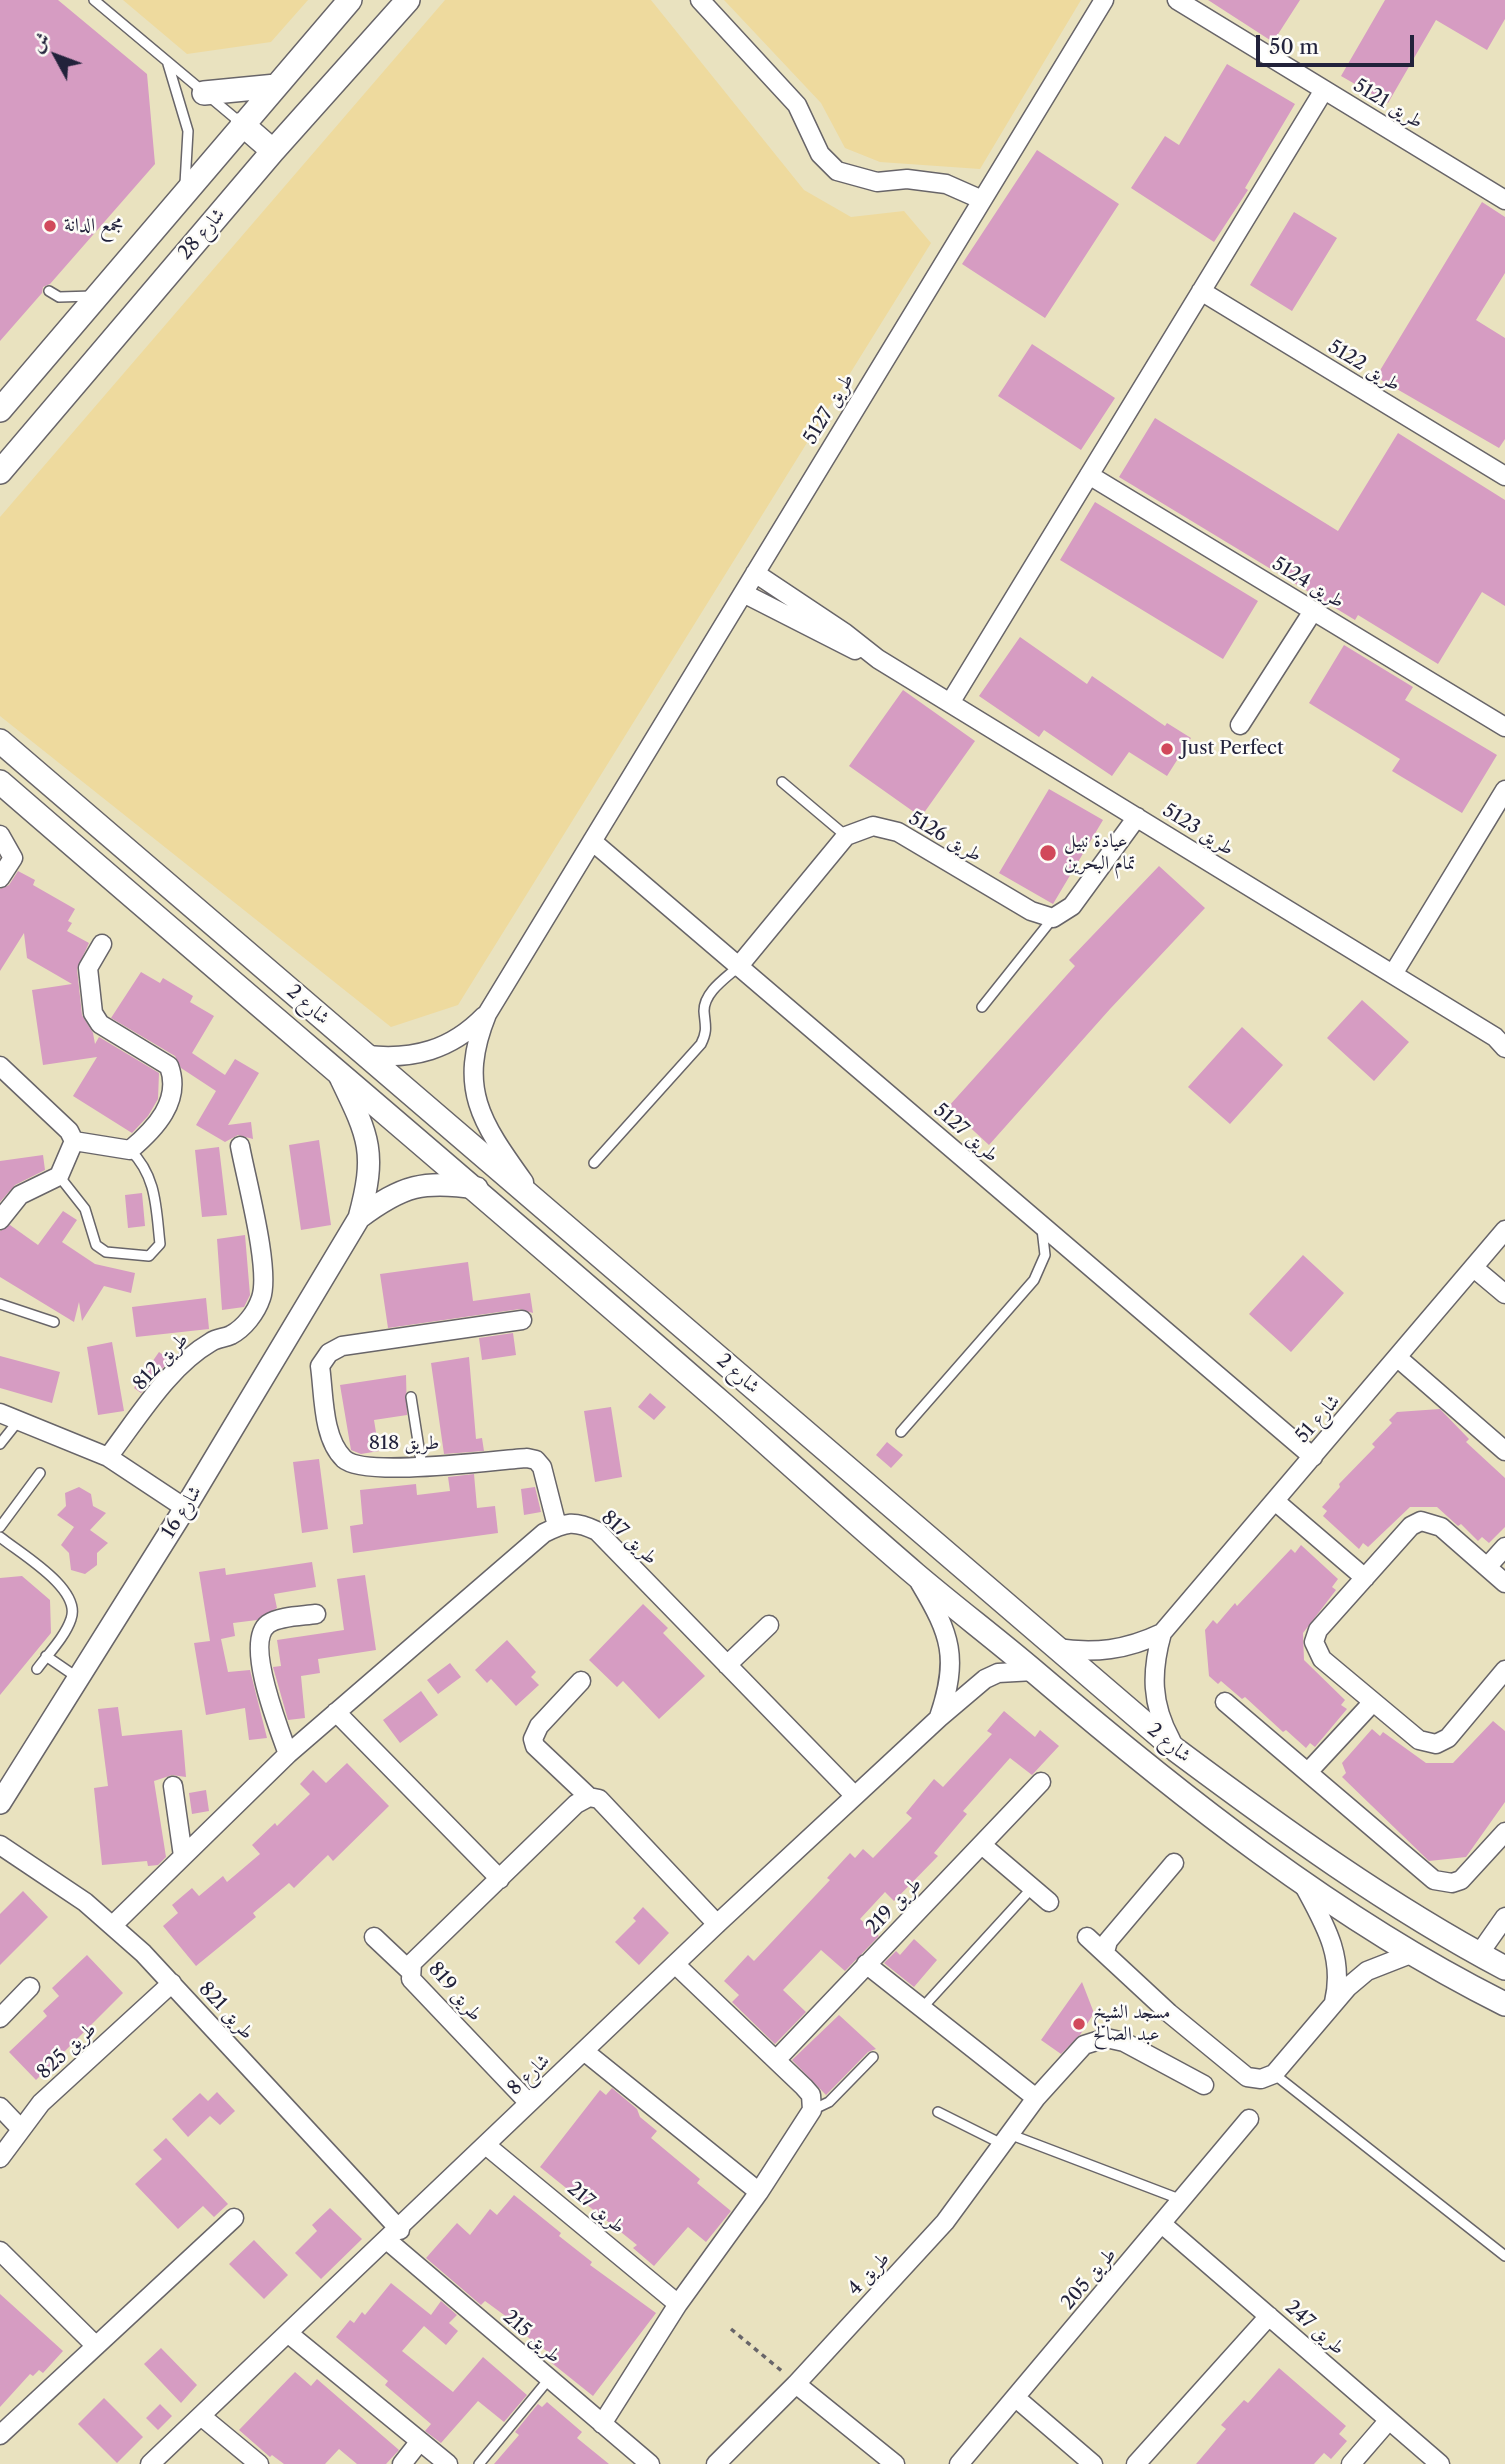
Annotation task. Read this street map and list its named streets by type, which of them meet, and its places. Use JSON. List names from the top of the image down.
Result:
{
  "streets": {
    "main road": ["شارع 28", "شارع 2"],
    "street": [
      "طريق 5121",
      "طريق 5122",
      "طريق 5127",
      "طريق 5124",
      "طريق 5123",
      "طريق 5126",
      "طريق 812",
      "شارع 51",
      "طريق 818",
      "شارع 16",
      "طريق 817",
      "طريق 219",
      "طريق 819",
      "طريق 821",
      "طريق 825",
      "شارع 8",
      "طريق 217",
      "طريق 4",
      "طريق 205",
      "طريق 247",
      "طريق 215"
    ]
  },
  "crossings": [
    ["طريق 5127", "طريق 5123"],
    ["طريق 5127", "شارع 2"],
    ["طريق 5127", "شارع 51"],
    ["شارع 2", "شارع 51"],
    ["شارع 2", "شارع 16"],
    ["شارع 2", "شارع 8"],
    ["طريق 818", "طريق 817"],
    ["طريق 817", "شارع 8"],
    ["طريق 819", "شارع 8"],
    ["طريق 821", "طريق 825"],
    ["طريق 821", "شارع 8"],
    ["طريق 821", "طريق 215"],
    ["شارع 8", "طريق 217"],
    ["شارع 8", "طريق 215"],
    ["طريق 205", "طريق 247"]
  ],
  "places": [
    "مجمع الدانة",
    "Just Perfect",
    "عيادة نبيل تمام البحرين",
    "مسجد الشيخ عبد الصالح"
  ],
  "scale_bar": "50 m",
  "north": "top left"
}
